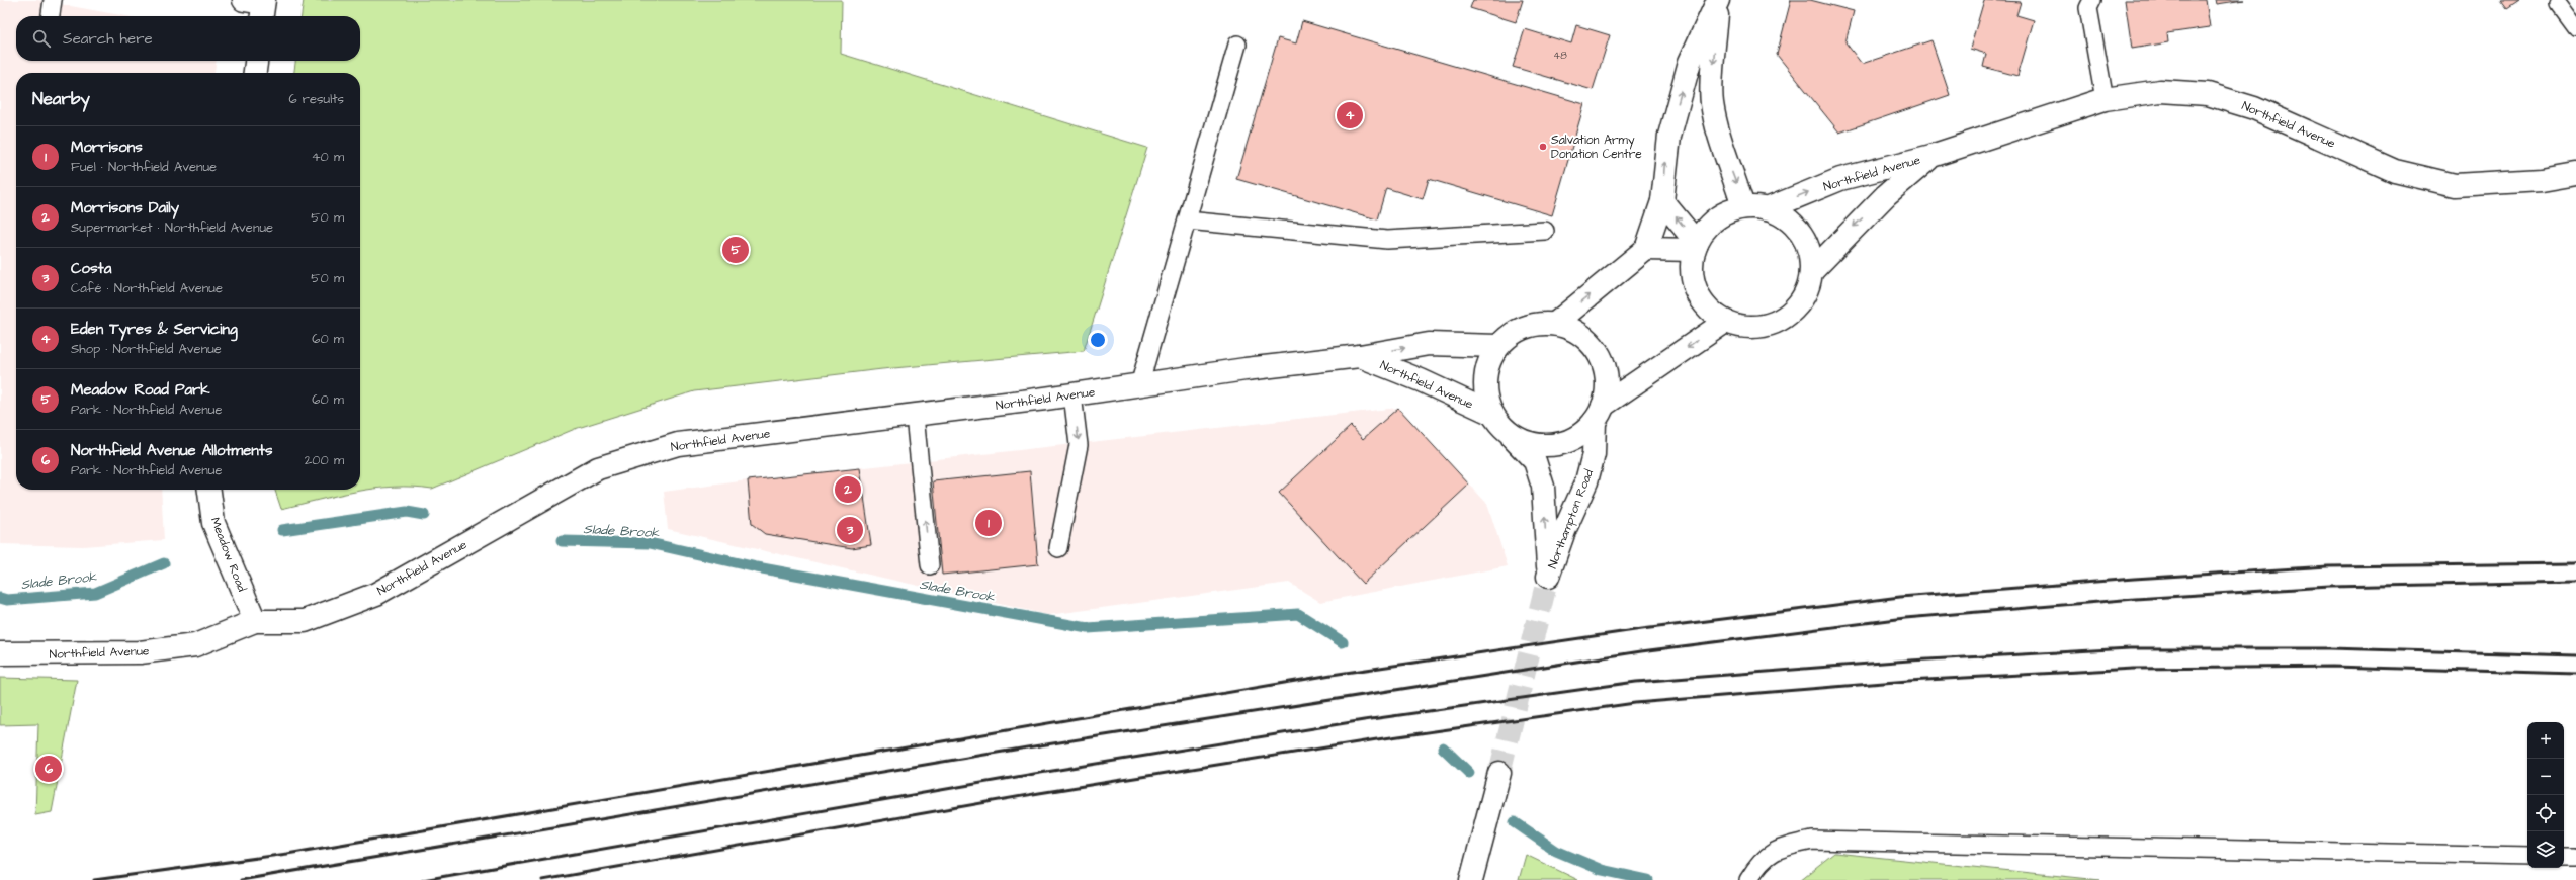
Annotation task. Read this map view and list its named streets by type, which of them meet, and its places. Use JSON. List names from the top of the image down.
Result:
{
  "streets": {
    "main road": ["Northfield Avenue", "Northampton Road", "Meadow Road"]
  },
  "crossings": [
    ["Northfield Avenue", "Northampton Road"],
    ["Northfield Avenue", "Meadow Road"]
  ],
  "water": ["Slade Brook"],
  "places": ["Salvation Army Donation Centre"],
  "house_numbers": ["48"],
  "page": {
    "search": "Search here",
    "heading": ["Nearby", "6 results"],
    "pins": [
      "4",
      "5",
      "2",
      "1",
      "3",
      "6"
    ],
    "list": [
      {
        "mark": "1",
        "name": "Morrisons",
        "note": "Fuel · Northfield Avenue",
        "value": "40 m"
      },
      {
        "mark": "2",
        "name": "Morrisons Daily",
        "note": "Supermarket · Northfield Avenue",
        "value": "50 m"
      },
      {
        "mark": "3",
        "name": "Costa",
        "note": "Café · Northfield Avenue",
        "value": "50 m"
      },
      {
        "mark": "4",
        "name": "Eden Tyres & Servicing",
        "note": "Shop · Northfield Avenue",
        "value": "60 m"
      },
      {
        "mark": "5",
        "name": "Meadow Road Park",
        "note": "Park · Northfield Avenue",
        "value": "60 m"
      },
      {
        "mark": "6",
        "name": "Northfield Avenue Allotments",
        "note": "Park · Northfield Avenue",
        "value": "200 m"
      }
    ],
    "map_buttons": ["+", "−"]
  }
}
